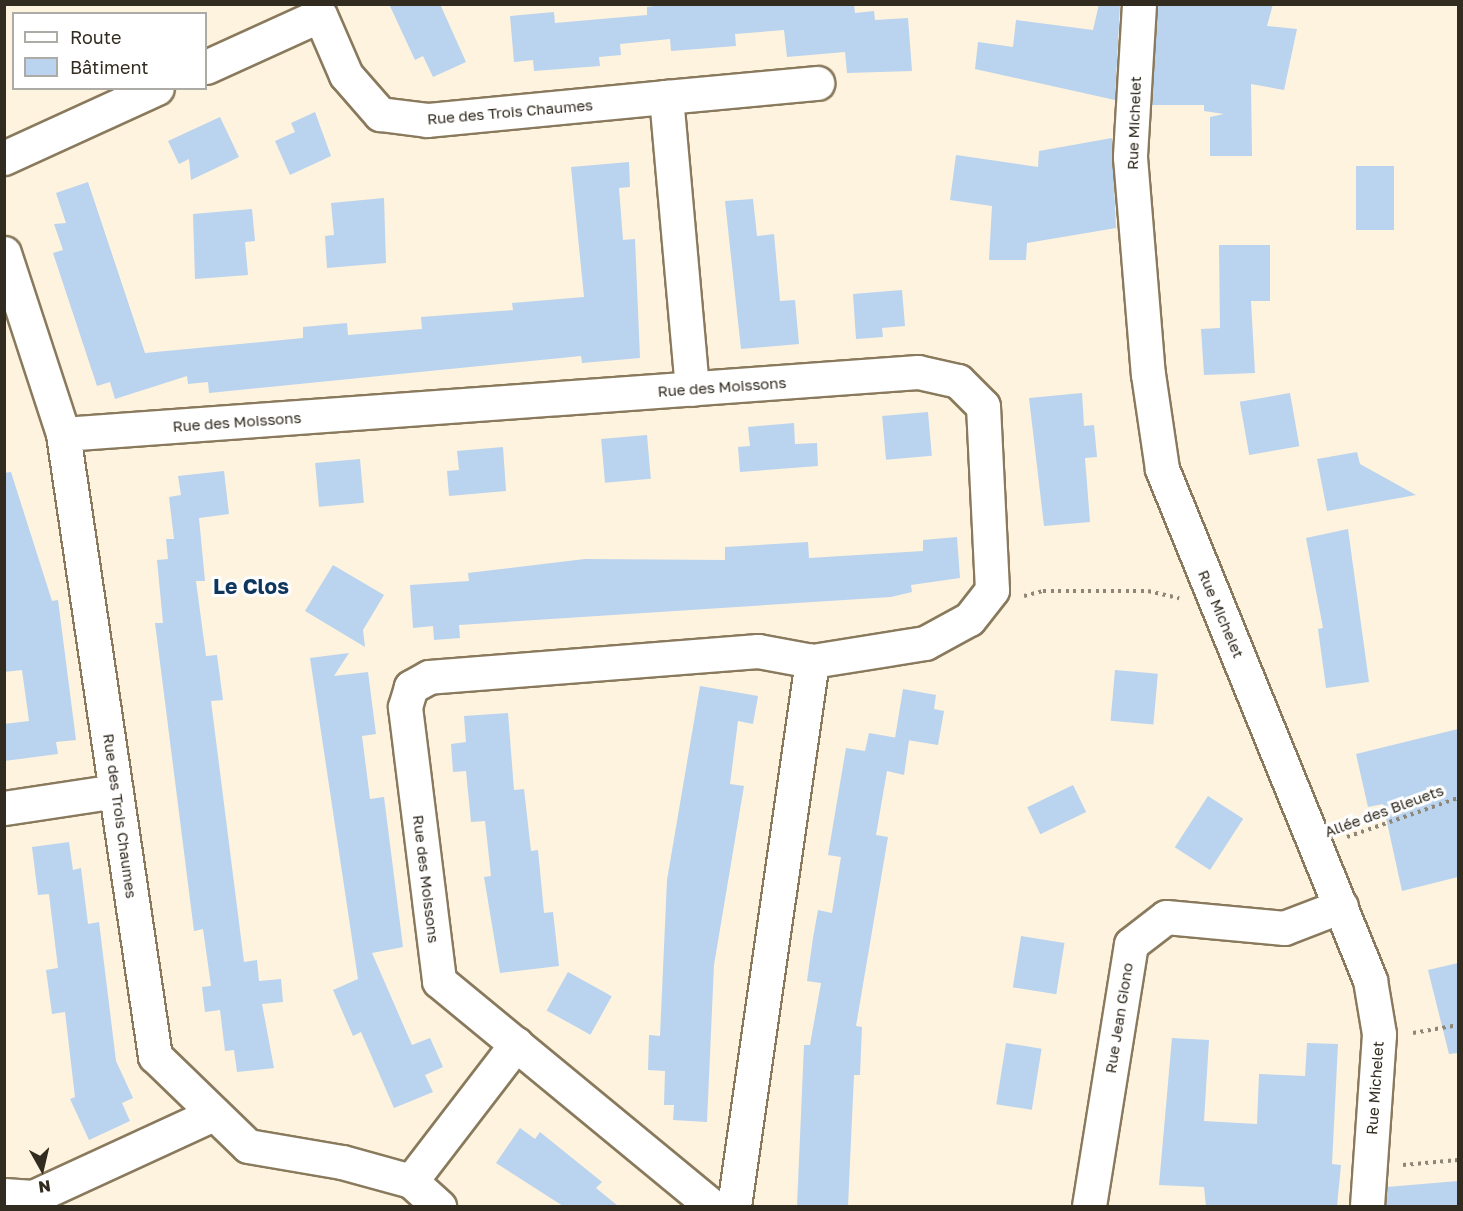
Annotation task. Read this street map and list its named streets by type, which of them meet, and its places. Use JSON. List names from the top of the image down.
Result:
{
  "streets": {
    "street": [
      "Rue des Trois Chaumes",
      "Rue Michelet",
      "Rue des Moissons",
      "Rue Jean Giono"
    ],
    "path": ["Allée des Bleuets"]
  },
  "crossings": [
    ["Rue des Trois Chaumes", "Rue des Moissons"],
    ["Rue Michelet", "Allée des Bleuets"],
    ["Rue Michelet", "Rue Jean Giono"]
  ],
  "districts": ["Le Clos"],
  "legend": ["Route", "Bâtiment"],
  "north": "bottom"
}
